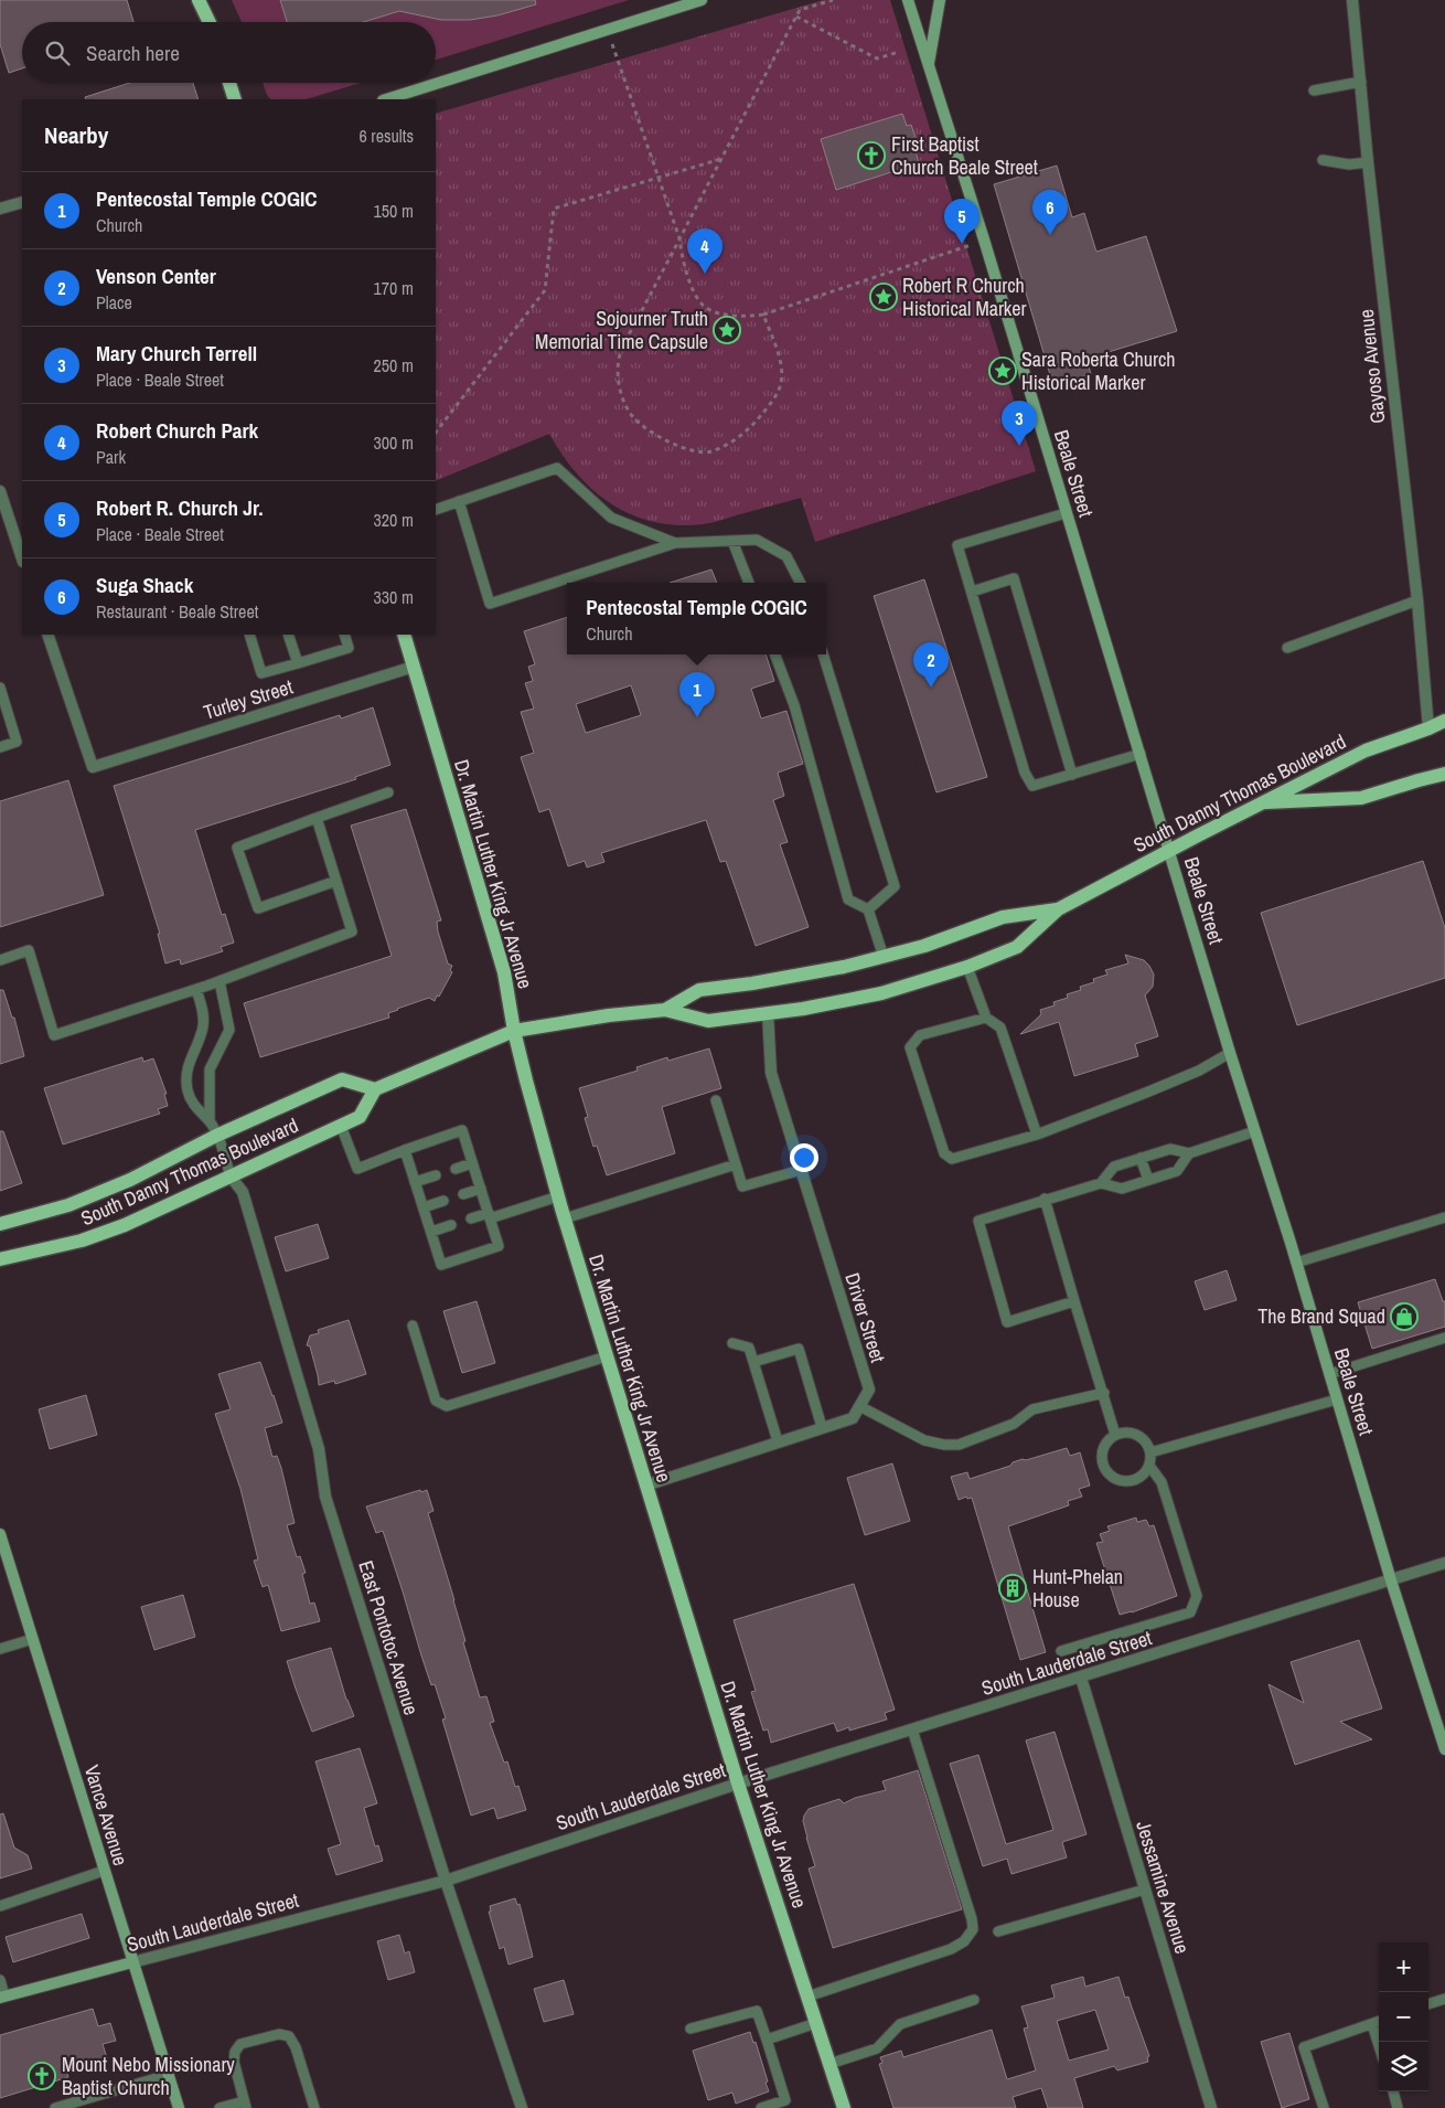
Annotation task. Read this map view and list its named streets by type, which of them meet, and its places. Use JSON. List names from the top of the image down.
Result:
{
  "streets": {
    "main road": ["South Danny Thomas Boulevard", "Dr. Martin Luther King Jr Avenue"],
    "street": [
      "Gayoso Avenue",
      "Beale Street",
      "Turley Street",
      "Driver Street",
      "East Pontotoc Avenue",
      "South Lauderdale Street",
      "Vance Avenue",
      "Jessamine Avenue"
    ]
  },
  "crossings": [
    ["Gayoso Avenue", "South Danny Thomas Boulevard"],
    ["Beale Street", "South Danny Thomas Boulevard"],
    ["Beale Street", "South Lauderdale Street"],
    ["Turley Street", "Dr. Martin Luther King Jr Avenue"],
    ["South Danny Thomas Boulevard", "Dr. Martin Luther King Jr Avenue"],
    ["South Danny Thomas Boulevard", "Driver Street"],
    ["South Danny Thomas Boulevard", "East Pontotoc Avenue"],
    ["Dr. Martin Luther King Jr Avenue", "South Lauderdale Street"],
    ["East Pontotoc Avenue", "South Lauderdale Street"],
    ["South Lauderdale Street", "Vance Avenue"],
    ["South Lauderdale Street", "Jessamine Avenue"]
  ],
  "places": {
    "church": ["First Baptist Church Beale Street", "Mount Nebo Missionary Baptist Church"],
    "place": ["Robert R Church Historical Marker", "Sojourner Truth Memorial Time Capsule", "Sara Roberta Church Historical Marker"],
    "shop": ["The Brand Squad"],
    "building": ["Hunt-Phelan House"]
  },
  "page": {
    "search": "Search here",
    "heading": ["Nearby", "6 results"],
    "list": [
      {
        "mark": "1",
        "name": "Pentecostal Temple COGIC",
        "note": "Church",
        "value": "150 m"
      },
      {
        "mark": "2",
        "name": "Venson Center",
        "note": "Place",
        "value": "170 m"
      },
      {
        "mark": "3",
        "name": "Mary Church Terrell",
        "note": "Place · Beale Street",
        "value": "250 m"
      },
      {
        "mark": "4",
        "name": "Robert Church Park",
        "note": "Park",
        "value": "300 m"
      },
      {
        "mark": "5",
        "name": "Robert R. Church Jr.",
        "note": "Place · Beale Street",
        "value": "320 m"
      },
      {
        "mark": "6",
        "name": "Suga Shack",
        "note": "Restaurant · Beale Street",
        "value": "330 m"
      }
    ],
    "pins": [
      "6",
      "5",
      "4",
      "3",
      "2",
      "1"
    ],
    "popup": ["Pentecostal Temple COGIC", "Church"],
    "map_buttons": ["+", "−"]
  }
}
